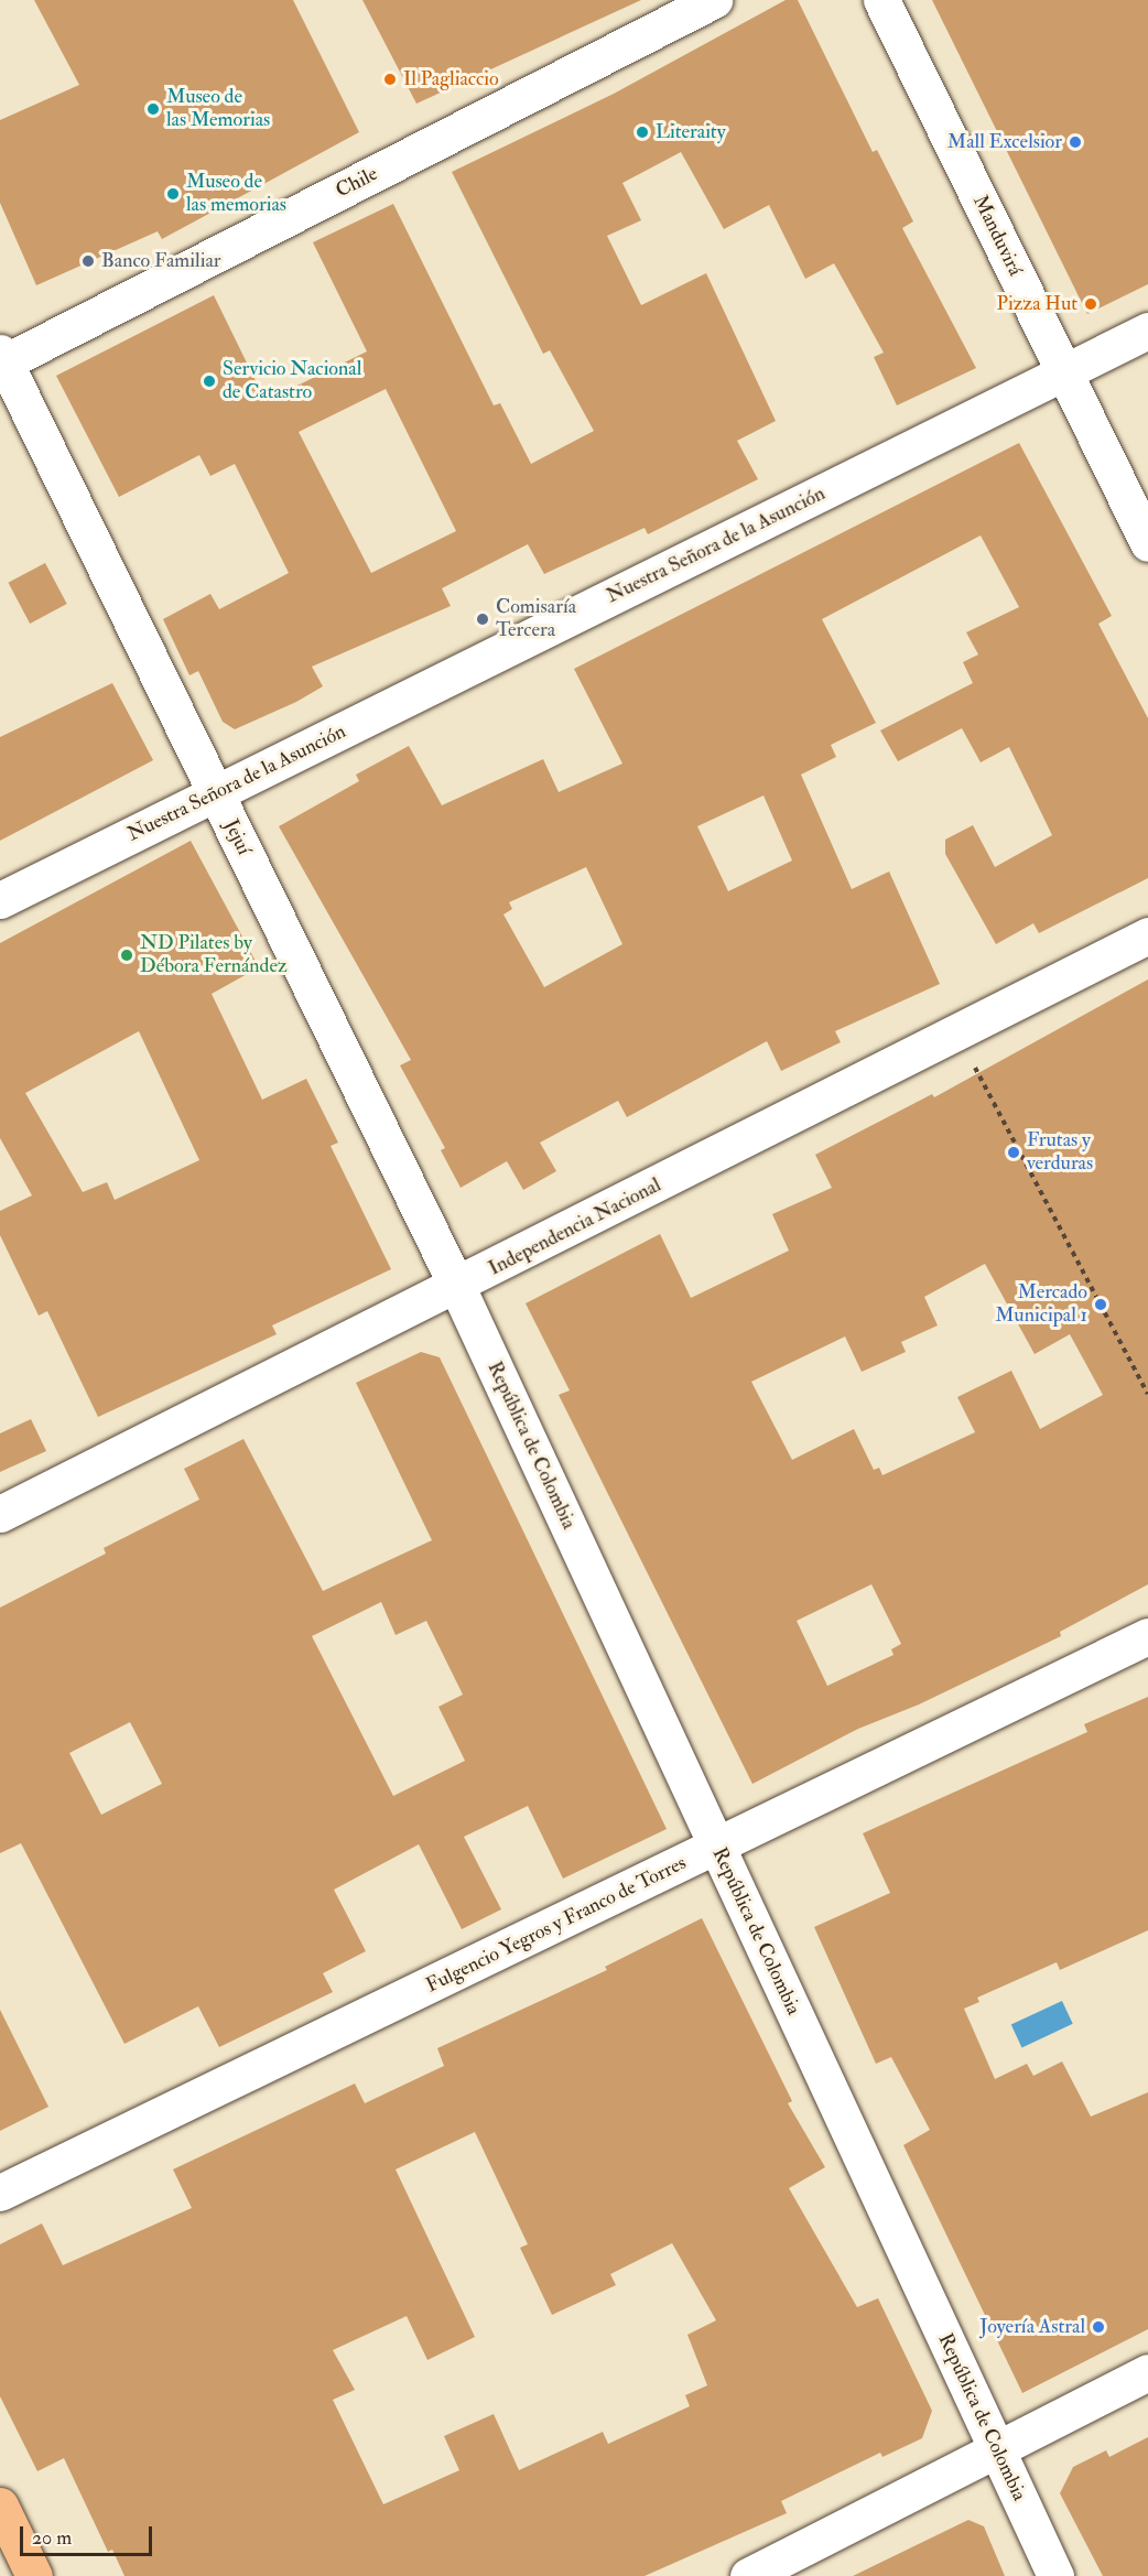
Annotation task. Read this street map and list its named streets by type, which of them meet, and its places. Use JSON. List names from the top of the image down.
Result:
{
  "streets": {
    "street": [
      "Chile",
      "Manduvirá",
      "Nuestra Señora de la Asunción",
      "Jejuí",
      "Independencia Nacional",
      "República de Colombia",
      "Fulgencio Yegros y Franco de Torres"
    ]
  },
  "crossings": [
    ["Chile", "Jejuí"],
    ["Manduvirá", "Nuestra Señora de la Asunción"],
    ["Nuestra Señora de la Asunción", "Jejuí"],
    ["Jejuí", "Independencia Nacional"],
    ["Jejuí", "República de Colombia"],
    ["Independencia Nacional", "República de Colombia"],
    ["República de Colombia", "Fulgencio Yegros y Franco de Torres"]
  ],
  "places": [
    "Il Pagliaccio",
    "Museo de las Memorias",
    "Literaity",
    "Mall Excelsior",
    "Museo de las memorias",
    "Banco Familiar",
    "Pizza Hut",
    "Servicio Nacional de Catastro",
    "Comisaría Tercera",
    "ND Pilates by Débora Fernández",
    "Frutas y verduras",
    "Mercado Municipal 1",
    "Joyería Astral"
  ],
  "scale_bar": "20 m"
}
